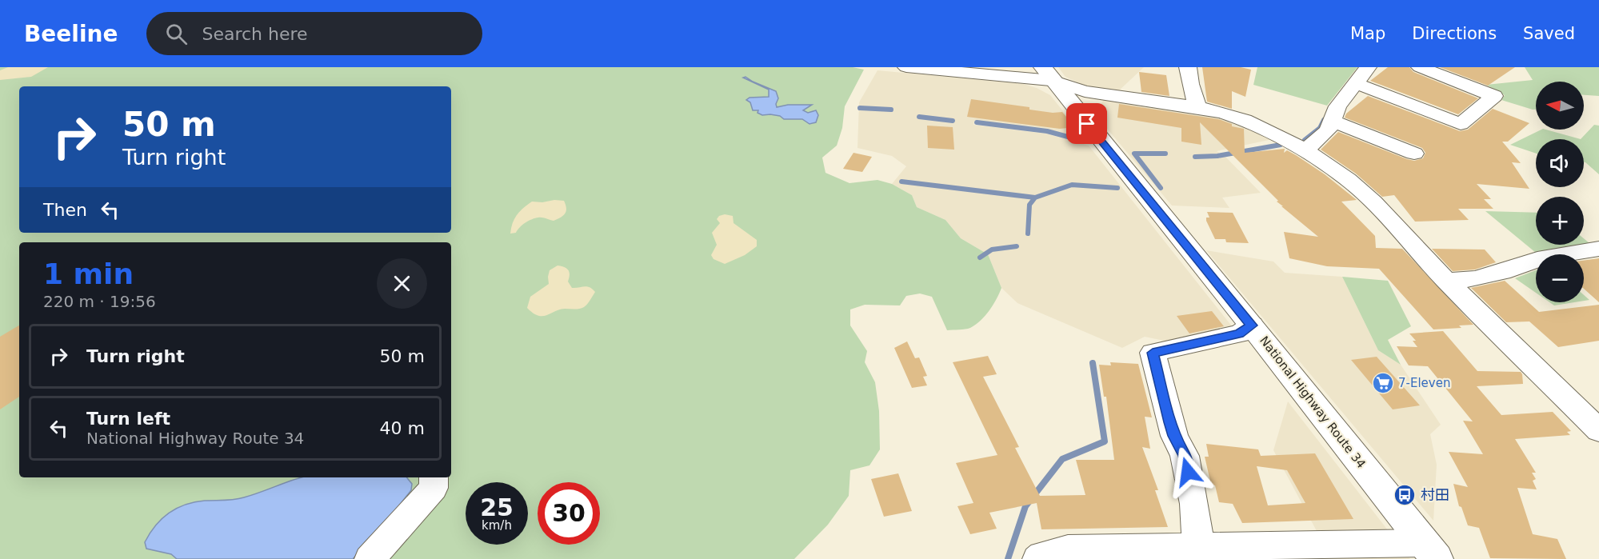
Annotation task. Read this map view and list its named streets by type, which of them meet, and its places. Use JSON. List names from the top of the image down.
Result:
{
  "streets": {
    "highway": ["National Highway Route 34"]
  },
  "places": {
    "supermarket": ["7-Eleven"],
    "bus stop": ["村田"]
  },
  "north": "left",
  "page": {
    "header": "Beeline",
    "search": "Search here",
    "nav": ["Map", "Directions", "Saved"],
    "map_buttons": ["+", "−"],
    "turn": ["50 m", "Turn right"],
    "then": "Then",
    "heading": ["1 min", "220 m · 19:56"],
    "list": [
      {
        "name": "Turn right",
        "value": "50 m"
      },
      {
        "name": "Turn left",
        "note": "National Highway Route 34",
        "value": "40 m"
      }
    ],
    "speed": "25 km/h",
    "limit": "30"
  }
}
